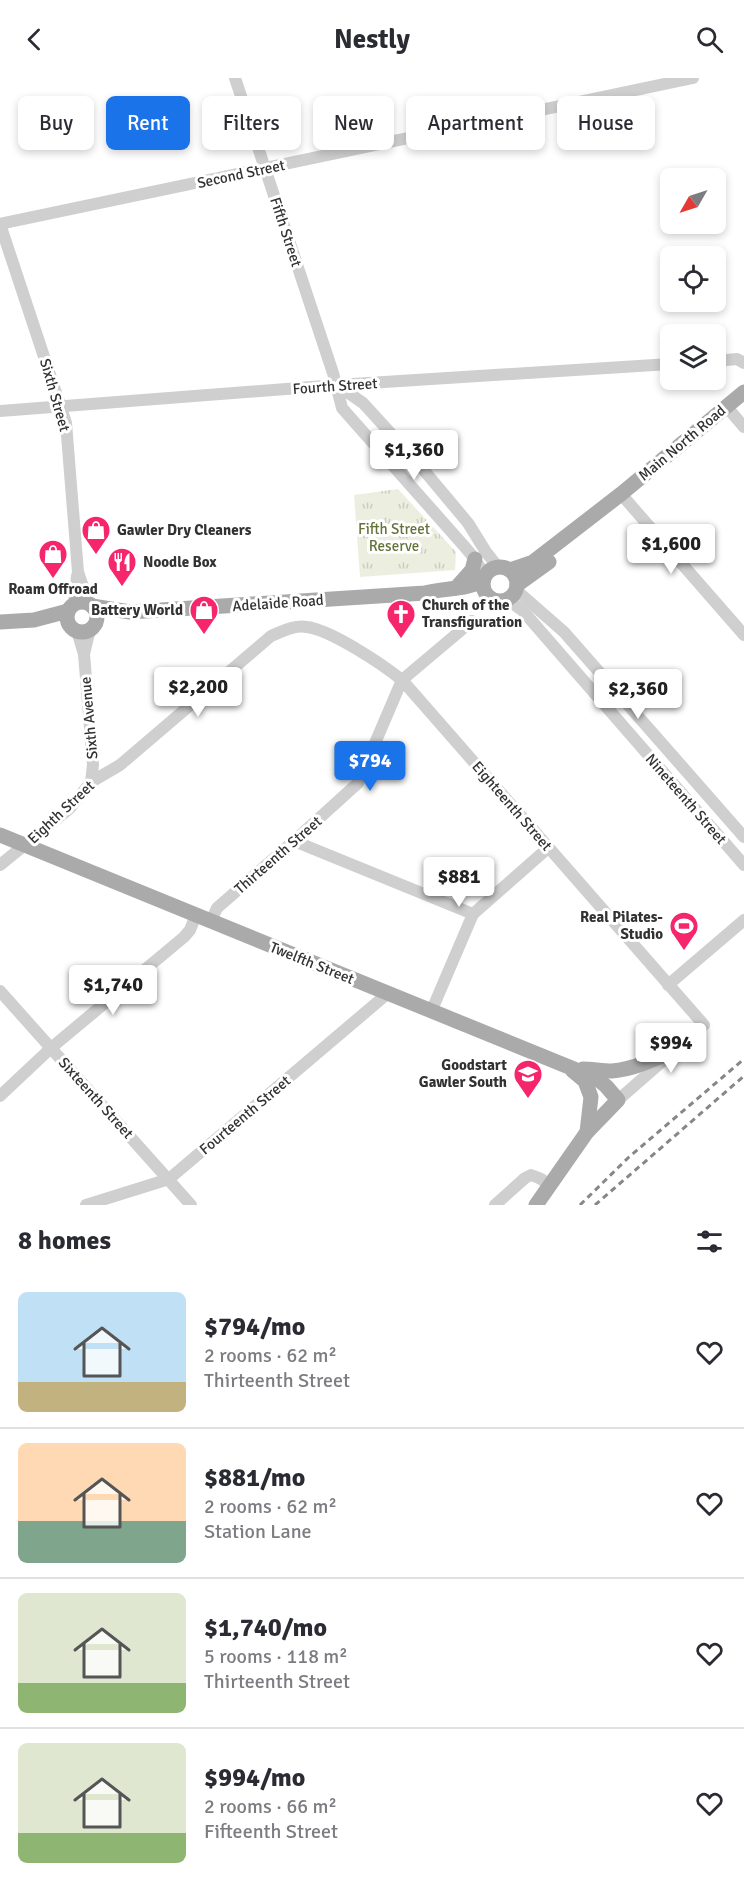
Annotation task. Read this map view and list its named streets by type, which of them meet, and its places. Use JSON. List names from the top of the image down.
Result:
{
  "streets": {
    "main road": ["Main North Road", "Adelaide Road", "Twelfth Street"],
    "street": [
      "Second Street",
      "Fifth Street",
      "Fourth Street",
      "Sixth Street",
      "Sixth Avenue",
      "Nineteenth Street",
      "Eighteenth Street",
      "Eighth Street",
      "Thirteenth Street",
      "Sixteenth Street",
      "Fourteenth Street"
    ]
  },
  "crossings": [
    ["Second Street", "Fifth Street"],
    ["Second Street", "Sixth Street"],
    ["Fifth Street", "Fourth Street"],
    ["Fifth Street", "Adelaide Road"],
    ["Fifth Street", "Nineteenth Street"],
    ["Fourth Street", "Sixth Street"],
    ["Sixth Street", "Adelaide Road"],
    ["Sixth Street", "Sixth Avenue"],
    ["Adelaide Road", "Sixth Avenue"],
    ["Adelaide Road", "Nineteenth Street"],
    ["Sixth Avenue", "Eighth Street"],
    ["Eighteenth Street", "Eighth Street"],
    ["Eighteenth Street", "Thirteenth Street"],
    ["Eighth Street", "Twelfth Street"],
    ["Thirteenth Street", "Twelfth Street"],
    ["Twelfth Street", "Fourteenth Street"],
    ["Sixteenth Street", "Fourteenth Street"]
  ],
  "parks": ["Fifth Street Reserve"],
  "places": {
    "shop": ["Gawler Dry Cleaners", "Roam Offroad", "Battery World"],
    "restaurant": ["Noodle Box"],
    "church": ["Church of the Transfiguration"],
    "sports": ["Real Pilates- Studio"],
    "school or university": ["Goodstart Gawler South"]
  },
  "north": "bottom left",
  "page": {
    "header": "Nestly",
    "chip": [
      "Buy",
      "Rent",
      "Filters",
      "New",
      "Apartment",
      "House"
    ],
    "price": [
      "$1,360",
      "$1,600",
      "$2,200",
      "$2,360",
      "$794",
      "$881",
      "$1,740",
      "$994"
    ],
    "heading": "8 homes",
    "list": [
      {
        "name": "$794/mo",
        "note": "2 rooms · 62 m² · Thirteenth Street"
      },
      {
        "name": "$881/mo",
        "note": "2 rooms · 62 m² · Station Lane"
      },
      {
        "name": "$1,740/mo",
        "note": "5 rooms · 118 m² · Thirteenth Street"
      },
      {
        "name": "$994/mo",
        "note": "2 rooms · 66 m² · Fifteenth Street"
      }
    ]
  }
}
